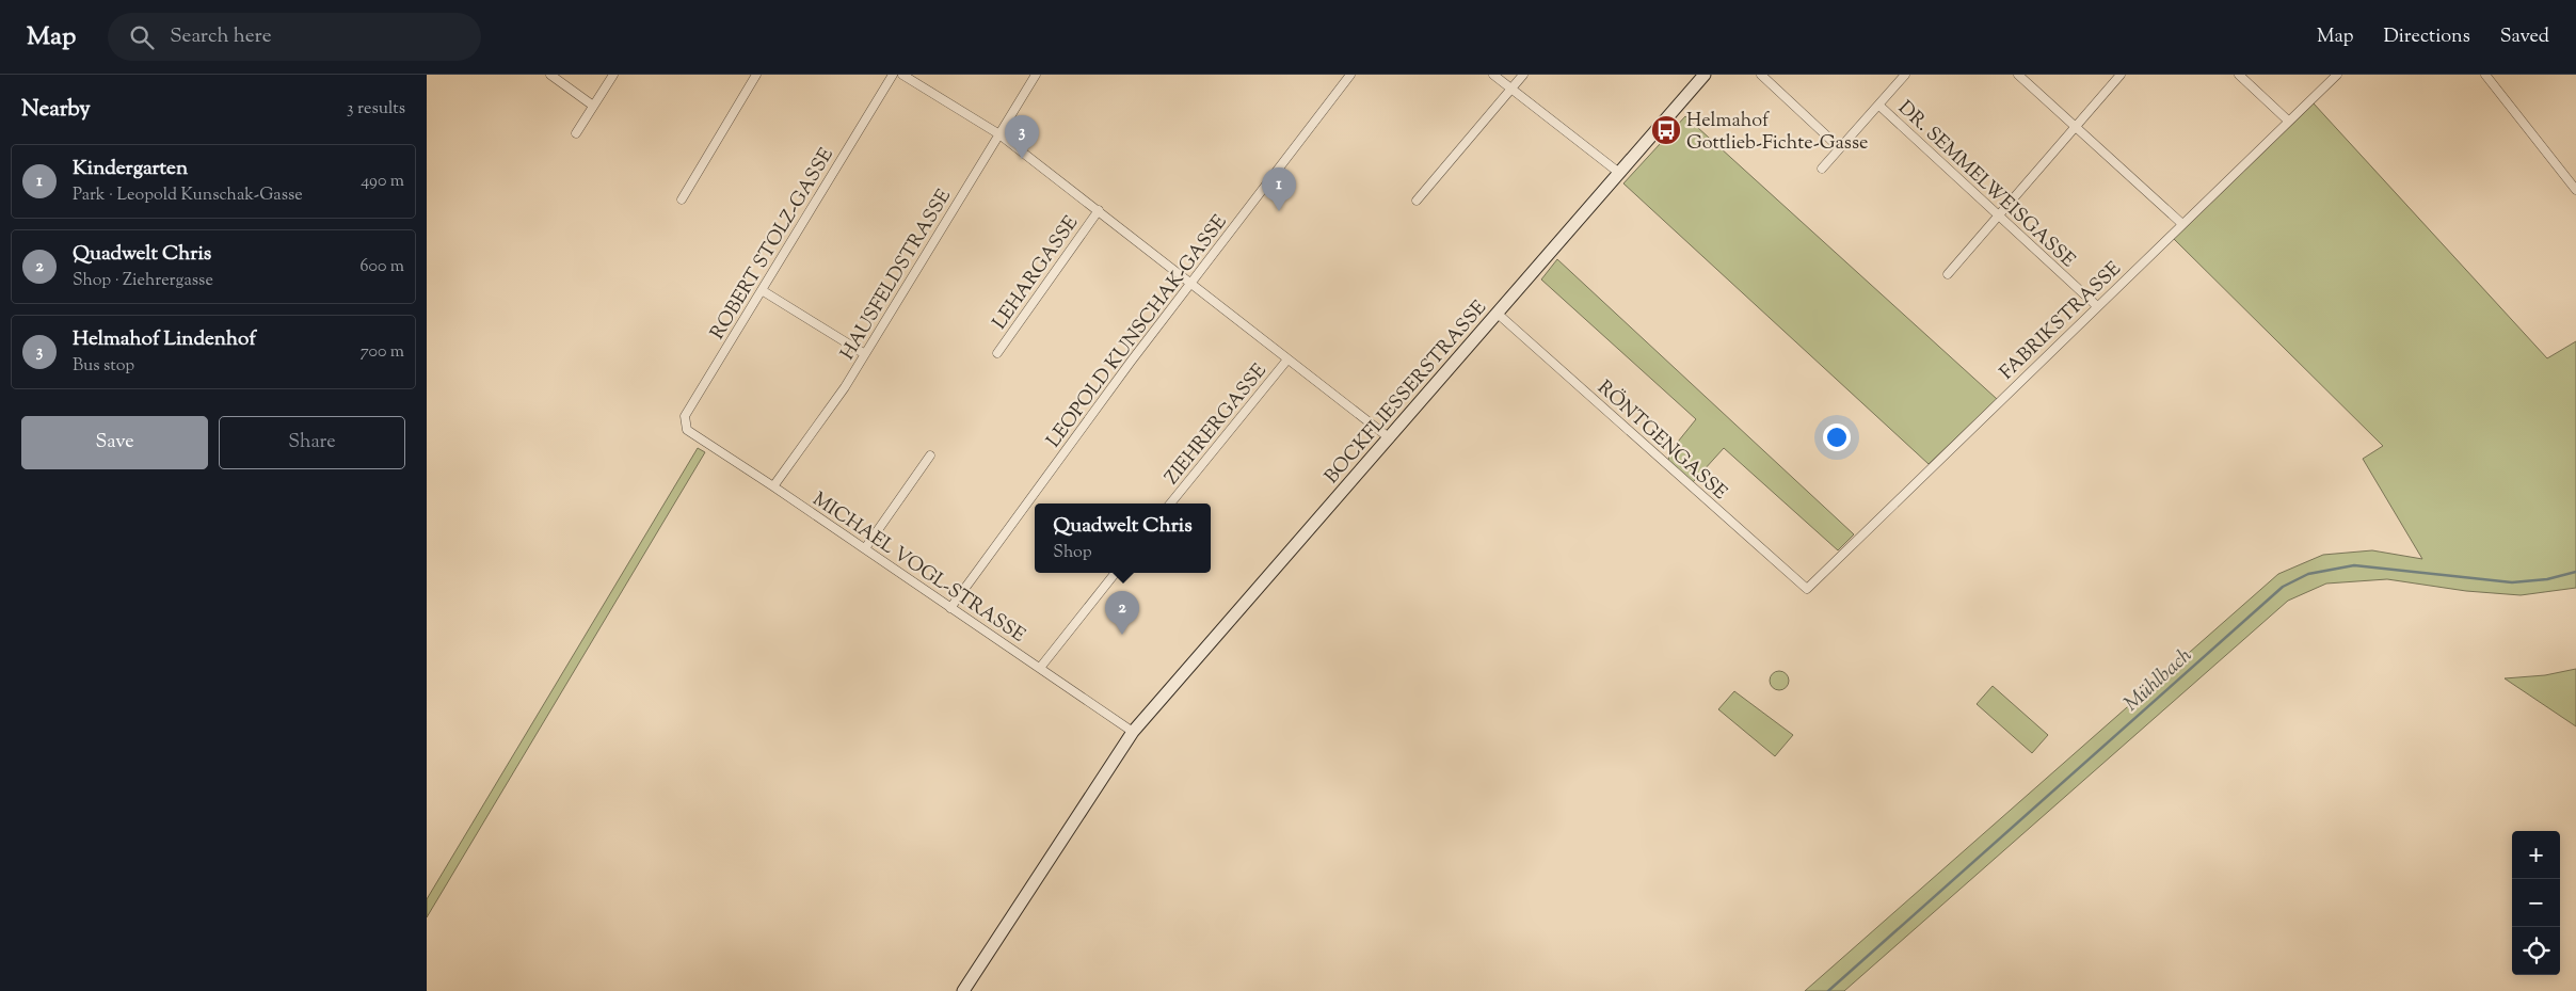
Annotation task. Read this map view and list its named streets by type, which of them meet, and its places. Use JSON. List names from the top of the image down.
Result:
{
  "streets": {
    "main road": ["BOCKFLIESSERSTRASSE"],
    "street": [
      "DR. SEMMELWEISGASSE",
      "ROBERT STOLZ-GASSE",
      "LEHARGASSE",
      "HAUSFELDSTRASSE",
      "FABRIKSTRASSE",
      "LEOPOLD KUNSCHAK-GASSE",
      "ZIEHRERGASSE",
      "RÖNTGENGASSE",
      "MICHAEL VOGL-STRASSE"
    ]
  },
  "crossings": [
    ["DR. SEMMELWEISGASSE", "FABRIKSTRASSE"],
    ["ROBERT STOLZ-GASSE", "MICHAEL VOGL-STRASSE"],
    ["HAUSFELDSTRASSE", "MICHAEL VOGL-STRASSE"],
    ["FABRIKSTRASSE", "RÖNTGENGASSE"],
    ["LEOPOLD KUNSCHAK-GASSE", "MICHAEL VOGL-STRASSE"],
    ["BOCKFLIESSERSTRASSE", "RÖNTGENGASSE"],
    ["BOCKFLIESSERSTRASSE", "MICHAEL VOGL-STRASSE"]
  ],
  "water": ["Mühlbach"],
  "places": {
    "bus stop": ["Helmahof Gottlieb-Fichte-Gasse"]
  },
  "page": {
    "header": "Map",
    "search": "Search here",
    "nav": ["Map", "Directions", "Saved"],
    "heading": ["Nearby", "3 results"],
    "pins": ["3", "1", "2"],
    "list": [
      {
        "mark": "1",
        "name": "Kindergarten",
        "note": "Park · Leopold Kunschak-Gasse",
        "value": "490 m"
      },
      {
        "mark": "2",
        "name": "Quadwelt Chris",
        "note": "Shop · Ziehrergasse",
        "value": "600 m"
      },
      {
        "mark": "3",
        "name": "Helmahof Lindenhof",
        "note": "Bus stop",
        "value": "700 m"
      }
    ],
    "buttons": ["Save", "Share"],
    "popup": ["Quadwelt Chris", "Shop"],
    "map_buttons": ["+", "−"]
  }
}
